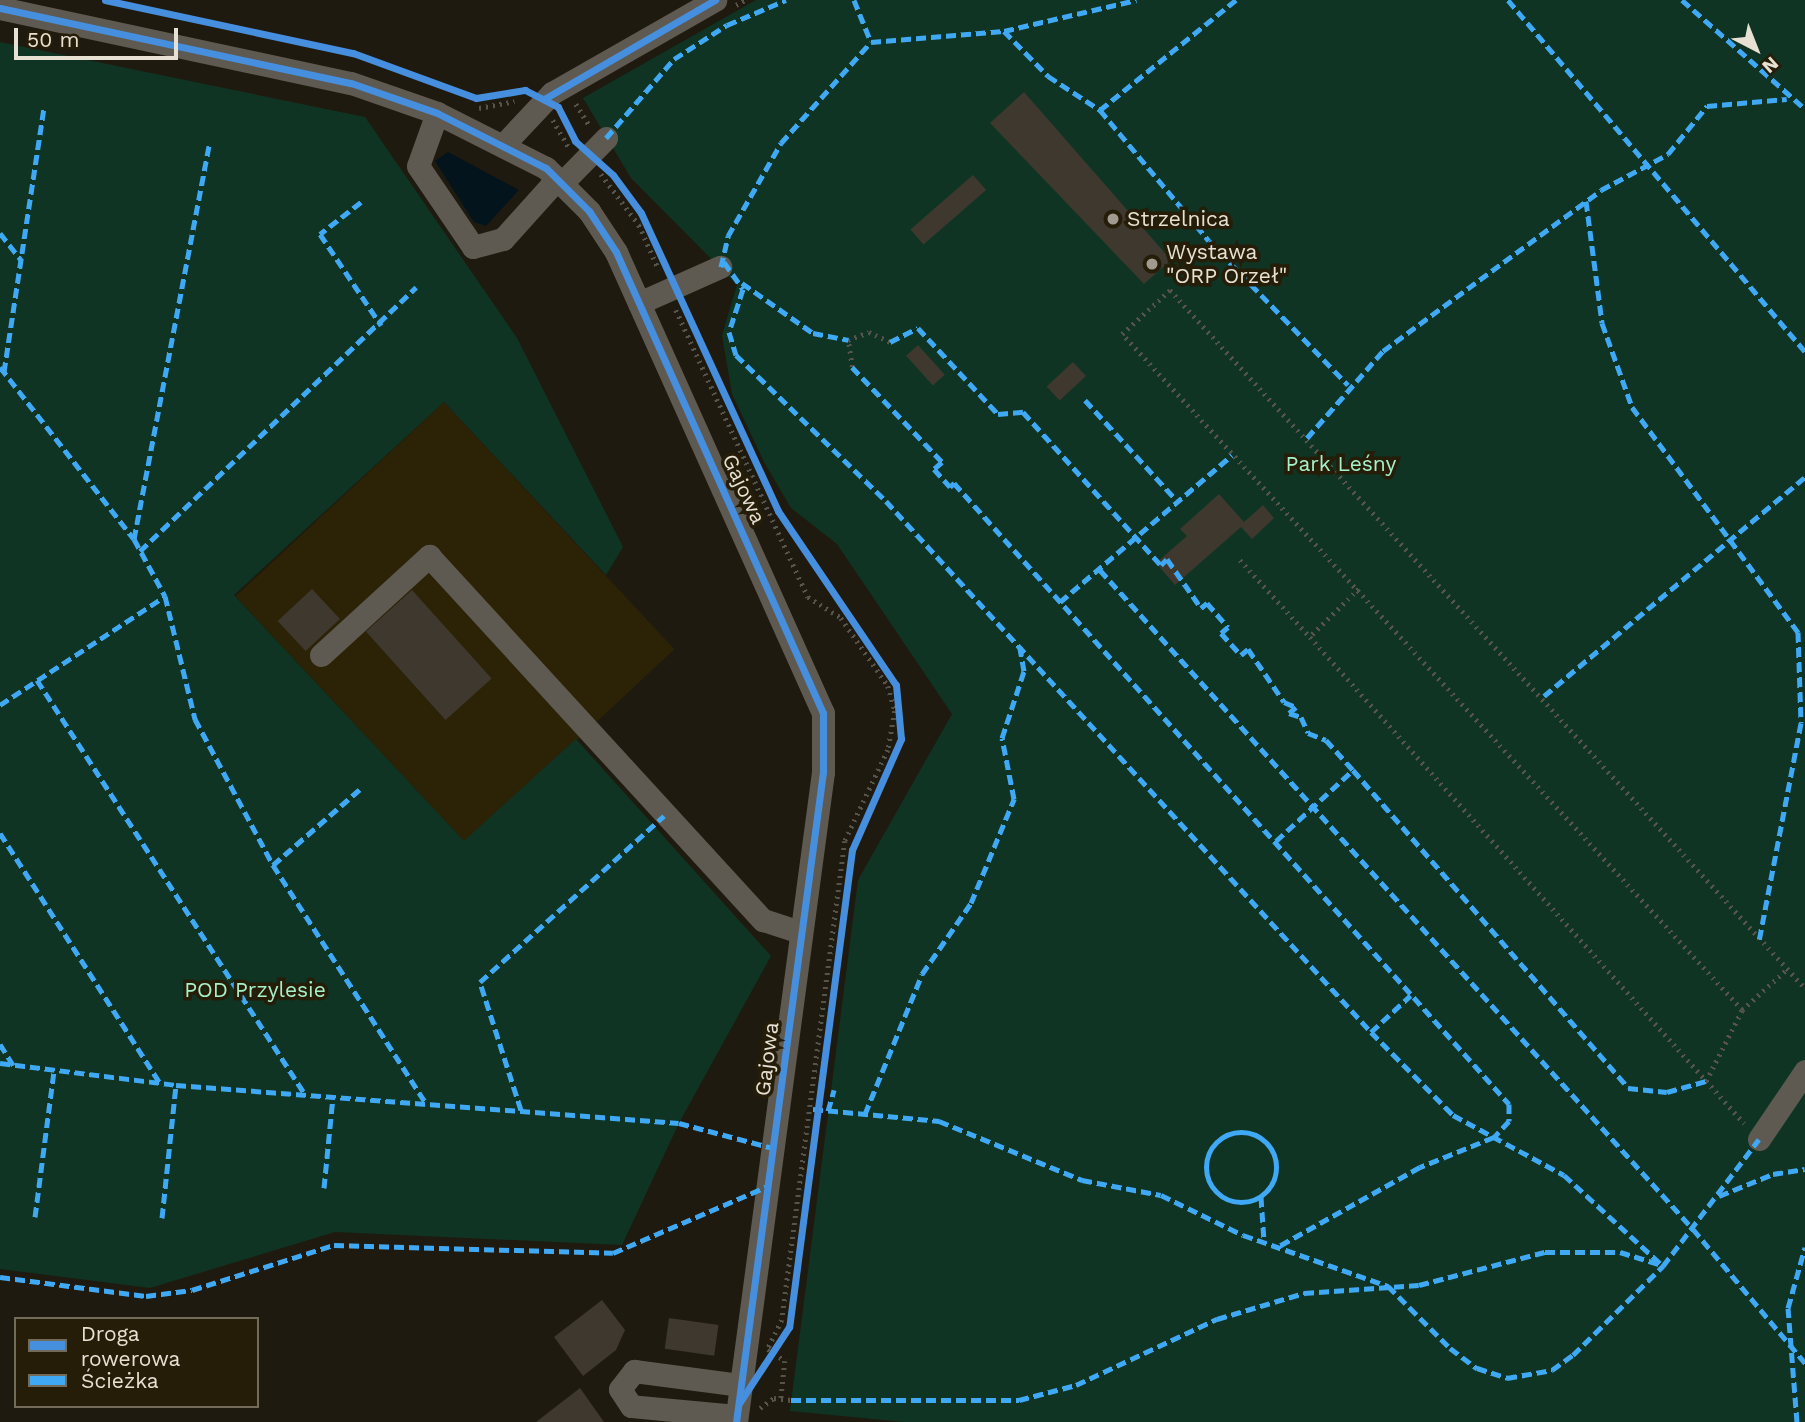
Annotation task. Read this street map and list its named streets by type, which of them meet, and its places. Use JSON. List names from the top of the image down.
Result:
{
  "streets": {
    "street": ["Gajowa"]
  },
  "parks": ["Park Leśny", "POD Przylesie"],
  "places": ["Strzelnica", "Wystawa \"ORP Orzeł\""],
  "legend": ["Droga rowerowa", "Ścieżka"],
  "scale_bar": "50 m",
  "north": "bottom right"
}
